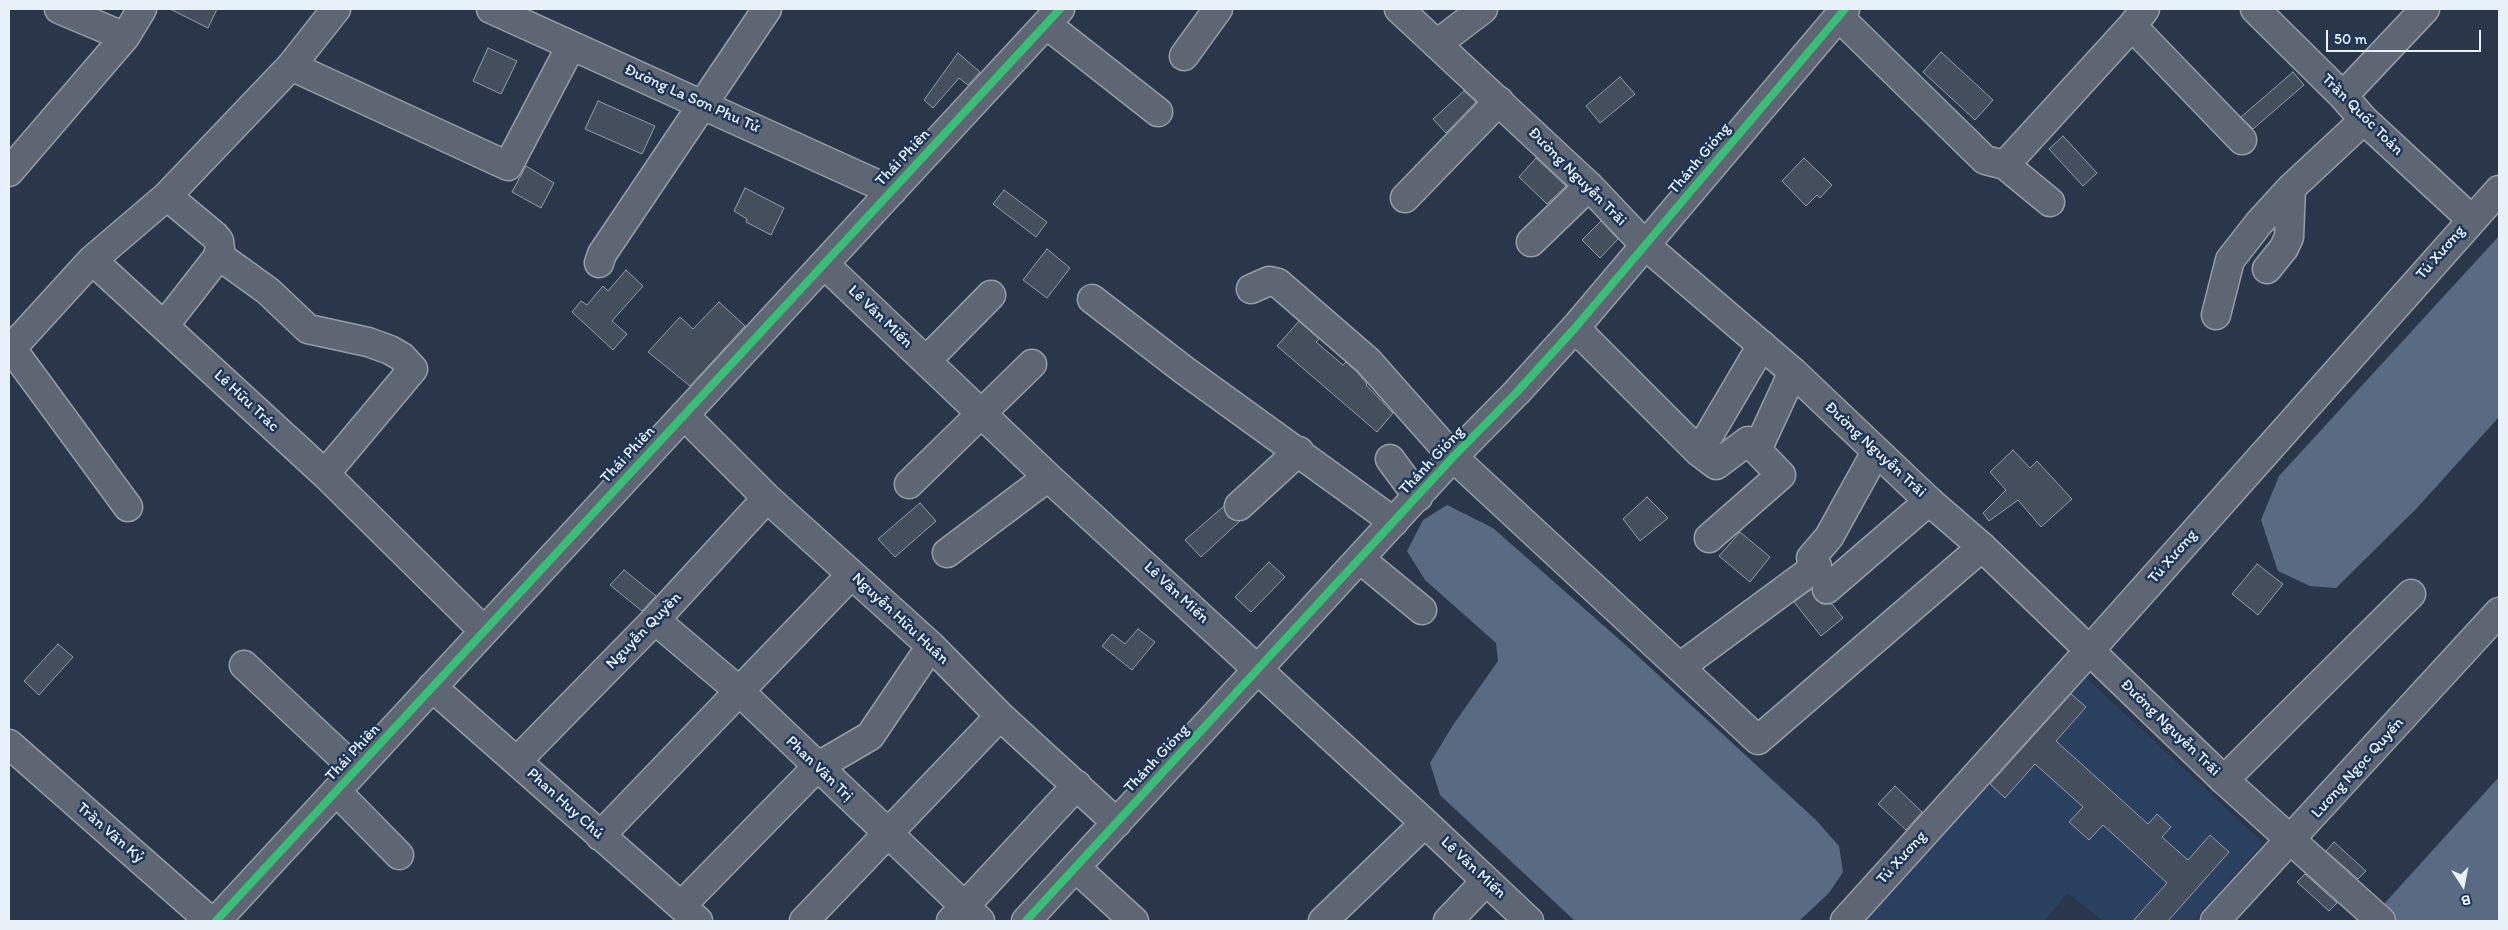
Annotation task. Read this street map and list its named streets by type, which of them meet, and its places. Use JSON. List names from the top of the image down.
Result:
{
  "streets": {
    "street": [
      "Đường La Sơn Phu Tử",
      "Trần Quốc Toản",
      "Thái Phiên",
      "Thánh Gióng",
      "Đường Nguyễn Trãi",
      "Tú Xương",
      "Lê Văn Miến",
      "Lê Hữu Trác",
      "Nguyễn Hữu Huân",
      "Nguyễn Quyền",
      "Lương Ngọc Quyến",
      "Phan Văn Trị",
      "Phan Huy Chú",
      "Trần Văn Kỷ"
    ]
  },
  "crossings": [
    ["Đường La Sơn Phu Tử", "Thái Phiên"],
    ["Trần Quốc Toản", "Tú Xương"],
    ["Thái Phiên", "Lê Văn Miến"],
    ["Thái Phiên", "Lê Hữu Trác"],
    ["Thái Phiên", "Nguyễn Hữu Huân"],
    ["Thái Phiên", "Phan Huy Chú"],
    ["Thánh Gióng", "Đường Nguyễn Trãi"],
    ["Thánh Gióng", "Lê Văn Miến"],
    ["Thánh Gióng", "Nguyễn Hữu Huân"],
    ["Đường Nguyễn Trãi", "Tú Xương"],
    ["Đường Nguyễn Trãi", "Lương Ngọc Quyến"],
    ["Nguyễn Hữu Huân", "Nguyễn Quyền"],
    ["Nguyễn Quyền", "Phan Văn Trị"],
    ["Nguyễn Quyền", "Phan Huy Chú"]
  ],
  "scale_bar": "50 m",
  "north": "bottom"
}
